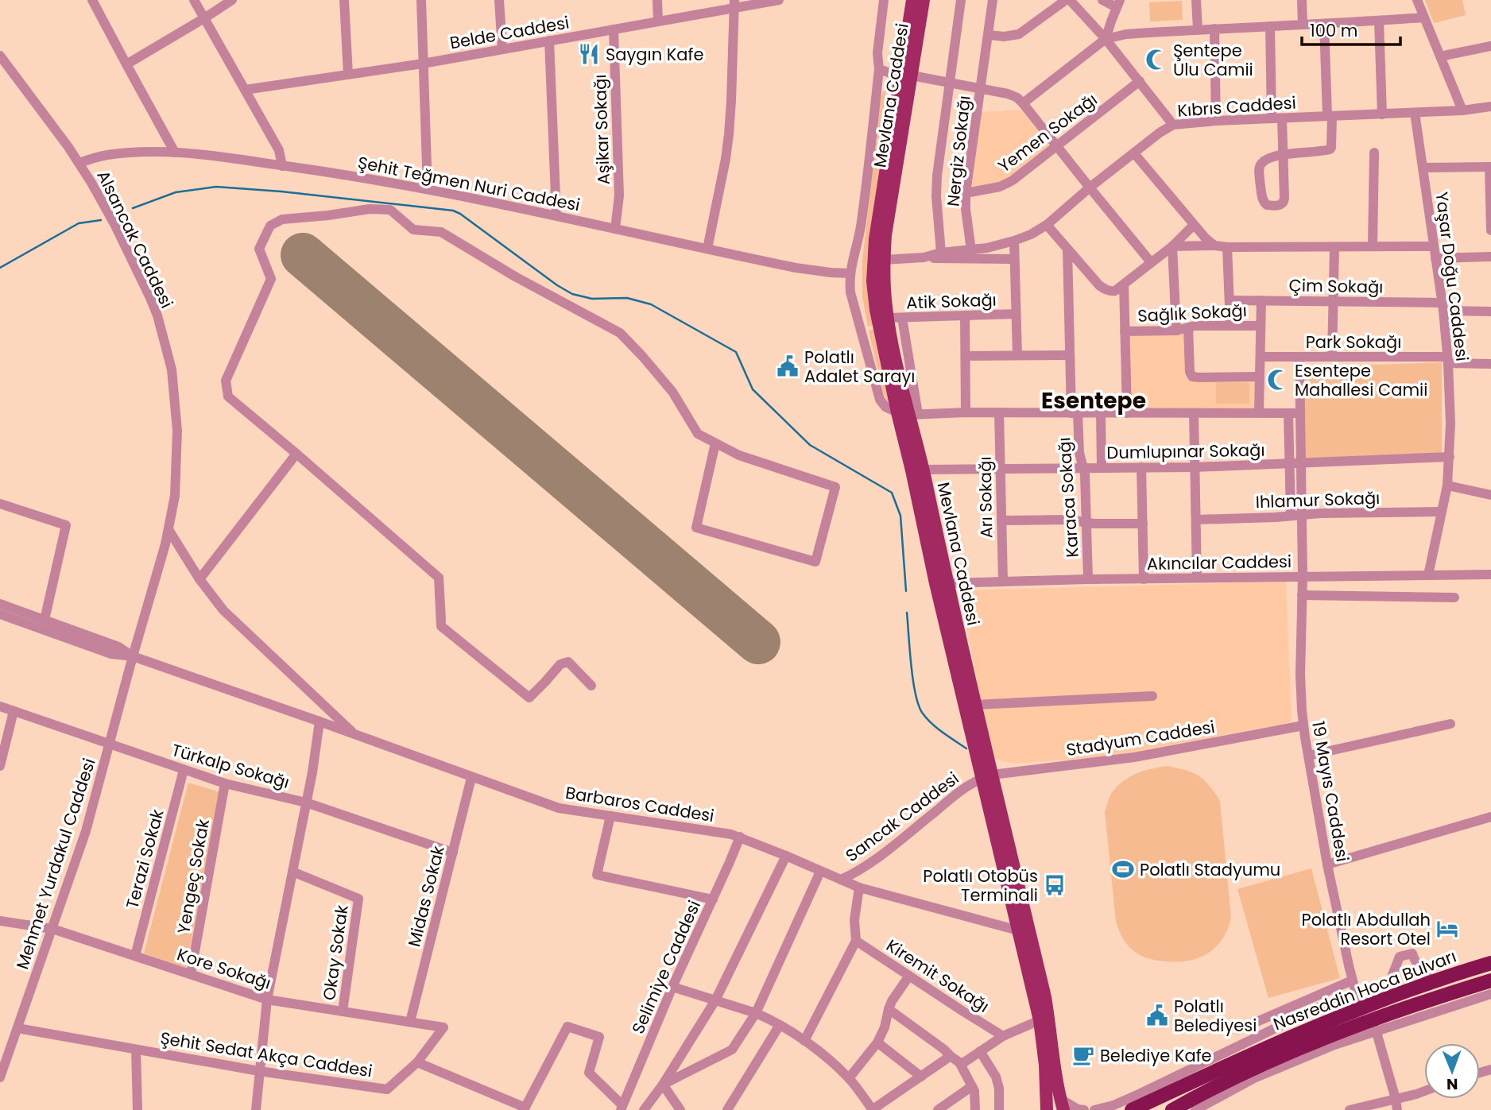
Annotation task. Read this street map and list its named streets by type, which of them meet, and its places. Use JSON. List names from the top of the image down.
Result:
{
  "streets": {
    "highway": ["Nasreddin Hoca Bulvarı"],
    "main road": ["Mevlana Caddesi"],
    "street": [
      "Belde Caddesi",
      "Kıbrıs Caddesi",
      "Aşikar Sokağı",
      "Yemen Sokağı",
      "Nergiz Sokağı",
      "Şehit Teğmen Nuri Caddesi",
      "Alsancak Caddesi",
      "Yaşar Doğu Caddesi",
      "Çim Sokağı",
      "Atik Sokağı",
      "Sağlık Sokağı",
      "Park Sokağı",
      "Dumlupınar Sokağı",
      "Arı Sokağı",
      "Karaca Sokağı",
      "Ihlamur Sokağı",
      "Akıncılar Caddesi",
      "Stadyum Caddesi",
      "Türkalp Sokağı",
      "19 Mayıs Caddesi",
      "Barbaros Caddesi",
      "Sancak Caddesi",
      "Terazi Sokak",
      "Mehmet Yurdakul Caddesi",
      "Yengeç Sokak",
      "Midas Sokak",
      "Okay Sokak",
      "Selimiye Caddesi",
      "Kore Sokağı",
      "Kiremit Sokağı",
      "Şehit Sedat Akça Caddesi"
    ]
  },
  "crossings": [
    ["Belde Caddesi", "Aşikar Sokağı"],
    ["Mevlana Caddesi", "Kıbrıs Caddesi"],
    ["Mevlana Caddesi", "Atik Sokağı"],
    ["Mevlana Caddesi", "Dumlupınar Sokağı"],
    ["Mevlana Caddesi", "Akıncılar Caddesi"],
    ["Mevlana Caddesi", "Stadyum Caddesi"],
    ["Mevlana Caddesi", "Barbaros Caddesi"],
    ["Mevlana Caddesi", "Sancak Caddesi"],
    ["Kıbrıs Caddesi", "Nergiz Sokağı"],
    ["Kıbrıs Caddesi", "Yaşar Doğu Caddesi"],
    ["Aşikar Sokağı", "Şehit Teğmen Nuri Caddesi"],
    ["Yemen Sokağı", "Nergiz Sokağı"],
    ["Şehit Teğmen Nuri Caddesi", "Alsancak Caddesi"],
    ["Alsancak Caddesi", "Barbaros Caddesi"],
    ["Alsancak Caddesi", "Mehmet Yurdakul Caddesi"],
    ["Yaşar Doğu Caddesi", "Çim Sokağı"],
    ["Yaşar Doğu Caddesi", "Park Sokağı"],
    ["Yaşar Doğu Caddesi", "Dumlupınar Sokağı"],
    ["Yaşar Doğu Caddesi", "Ihlamur Sokağı"],
    ["Yaşar Doğu Caddesi", "Akıncılar Caddesi"],
    ["Dumlupınar Sokağı", "Arı Sokağı"],
    ["Dumlupınar Sokağı", "Karaca Sokağı"],
    ["Dumlupınar Sokağı", "19 Mayıs Caddesi"],
    ["Arı Sokağı", "Akıncılar Caddesi"],
    ["Karaca Sokağı", "Akıncılar Caddesi"],
    ["Ihlamur Sokağı", "19 Mayıs Caddesi"],
    ["Akıncılar Caddesi", "19 Mayıs Caddesi"],
    ["Stadyum Caddesi", "19 Mayıs Caddesi"],
    ["Stadyum Caddesi", "Sancak Caddesi"],
    ["Türkalp Sokağı", "Terazi Sokak"],
    ["Türkalp Sokağı", "Mehmet Yurdakul Caddesi"],
    ["Türkalp Sokağı", "Yengeç Sokak"],
    ["Türkalp Sokağı", "Midas Sokak"],
    ["19 Mayıs Caddesi", "Nasreddin Hoca Bulvarı"],
    ["Barbaros Caddesi", "Sancak Caddesi"],
    ["Barbaros Caddesi", "Mehmet Yurdakul Caddesi"],
    ["Barbaros Caddesi", "Midas Sokak"],
    ["Barbaros Caddesi", "Selimiye Caddesi"],
    ["Terazi Sokak", "Kore Sokağı"],
    ["Mehmet Yurdakul Caddesi", "Kore Sokağı"],
    ["Mehmet Yurdakul Caddesi", "Şehit Sedat Akça Caddesi"],
    ["Yengeç Sokak", "Kore Sokağı"],
    ["Midas Sokak", "Kore Sokağı"],
    ["Okay Sokak", "Kore Sokağı"],
    ["Kore Sokağı", "Şehit Sedat Akça Caddesi"]
  ],
  "districts": ["Esentepe"],
  "places": {
    "restaurant": ["Saygın Kafe"],
    "mosque": ["Şentepe Ulu Camii", "Esentepe Mahallesi Camii"],
    "public building": ["Polatlı Adalet Sarayı", "Polatlı Belediyesi"],
    "sports": ["Polatlı Stadyumu"],
    "bus stop": ["Polatlı Otobüs Terminali"],
    "hotel": ["Polatlı Abdullah Resort Otel"],
    "cafe": ["Belediye Kafe"]
  },
  "scale_bar": "100 m",
  "north": "bottom"
}
